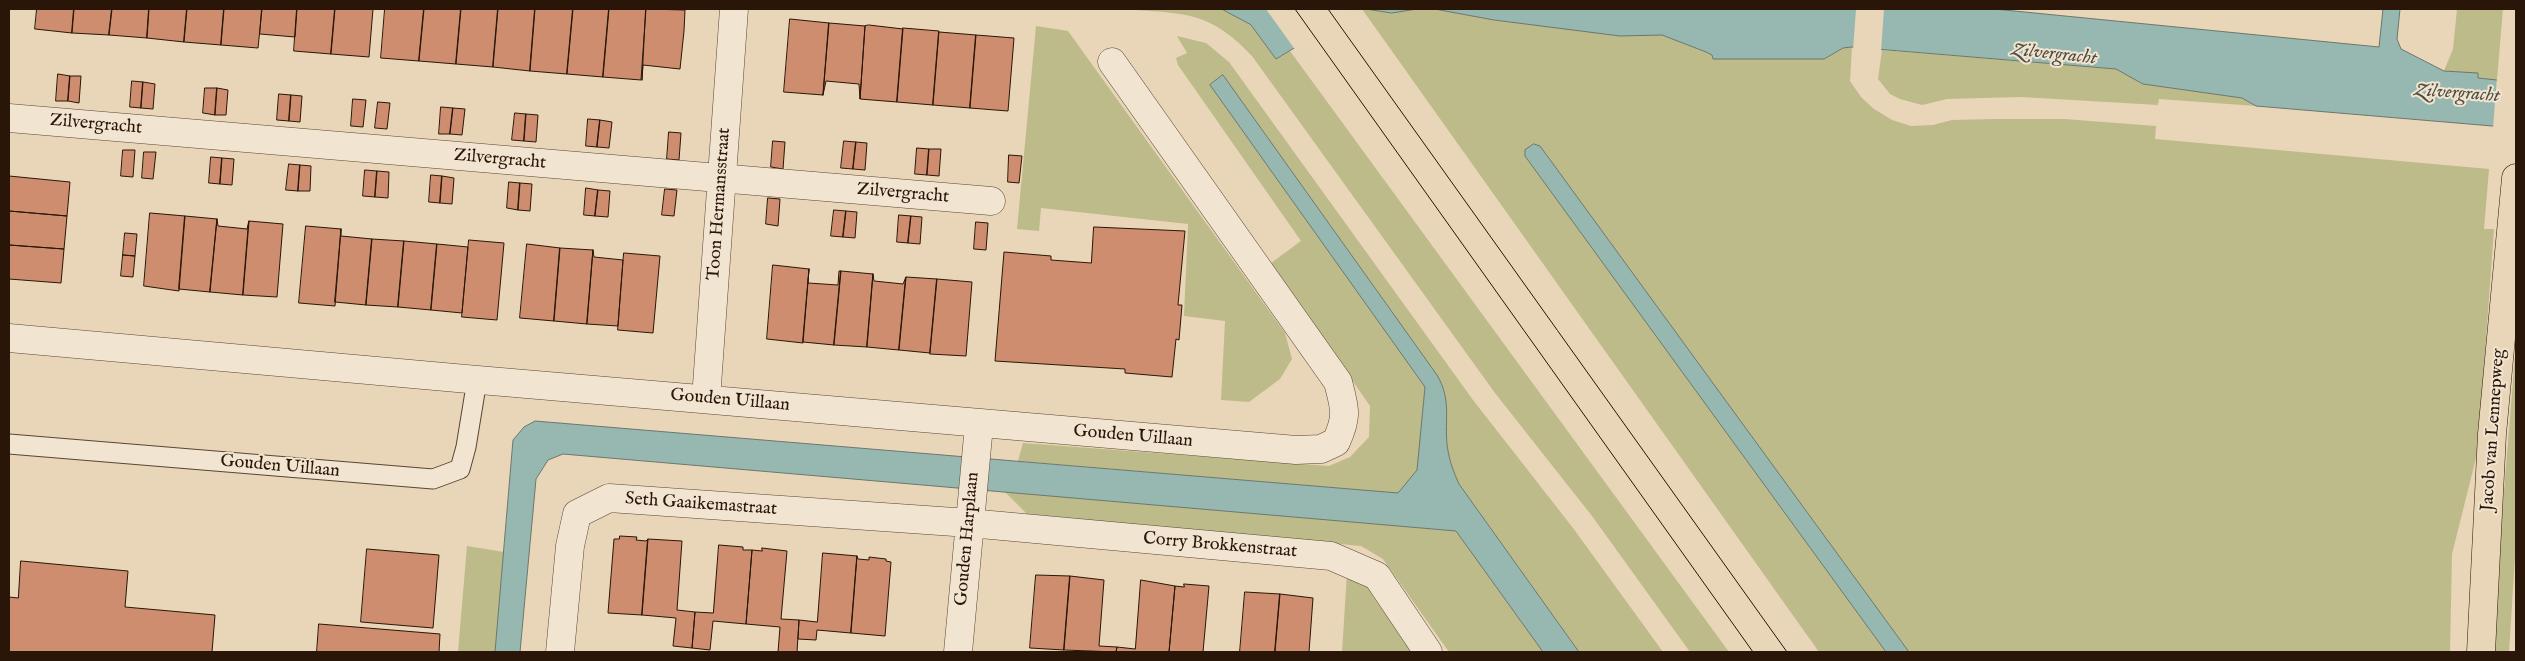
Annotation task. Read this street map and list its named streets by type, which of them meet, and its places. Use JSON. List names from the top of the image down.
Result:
{
  "streets": {
    "main road": ["Jacob van Lennepweg"],
    "street": [
      "Zilvergracht",
      "Toon Hermansstraat",
      "Gouden Uillaan",
      "Seth Gaaikemastraat",
      "Gouden Harplaan",
      "Corry Brokkenstraat"
    ]
  },
  "crossings": [
    ["Zilvergracht", "Toon Hermansstraat"],
    ["Toon Hermansstraat", "Gouden Uillaan"],
    ["Gouden Uillaan", "Gouden Harplaan"],
    ["Seth Gaaikemastraat", "Gouden Harplaan"],
    ["Seth Gaaikemastraat", "Corry Brokkenstraat"],
    ["Gouden Harplaan", "Corry Brokkenstraat"]
  ],
  "water": ["Zilvergracht"]
}
